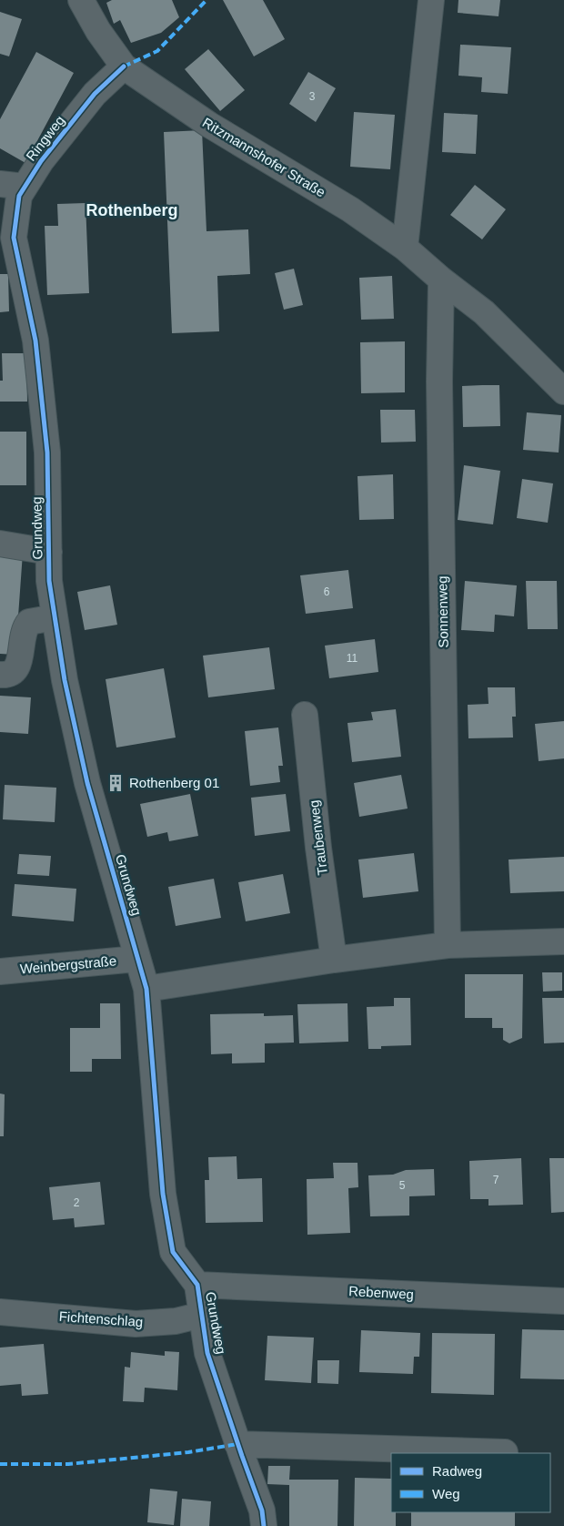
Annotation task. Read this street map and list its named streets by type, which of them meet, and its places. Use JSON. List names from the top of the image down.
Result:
{
  "streets": {
    "street": [
      "Ringweg",
      "Ritzmannshofer Straße",
      "Grundweg",
      "Sonnenweg",
      "Traubenweg",
      "Weinbergstraße",
      "Rebenweg",
      "Fichtenschlag"
    ]
  },
  "crossings": [
    ["Ringweg", "Ritzmannshofer Straße"],
    ["Ringweg", "Grundweg"],
    ["Ritzmannshofer Straße", "Sonnenweg"],
    ["Grundweg", "Weinbergstraße"],
    ["Grundweg", "Rebenweg"],
    ["Grundweg", "Fichtenschlag"]
  ],
  "districts": ["Rothenberg"],
  "places": {
    "building": ["Rothenberg 01"]
  },
  "house_numbers": [
    "3",
    "6",
    "11",
    "7",
    "5",
    "2"
  ],
  "legend": ["Radweg", "Weg"]
}
